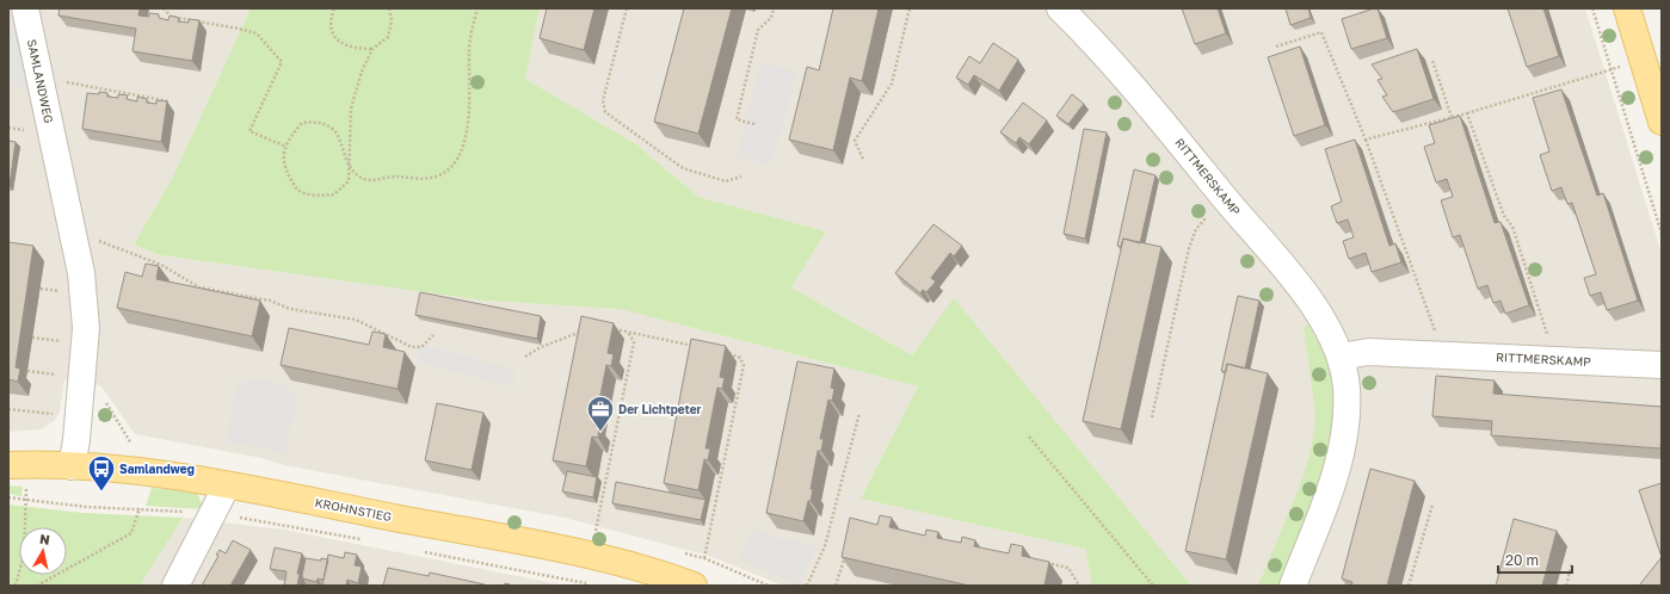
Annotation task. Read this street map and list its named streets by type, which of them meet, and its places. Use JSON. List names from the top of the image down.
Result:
{
  "streets": {
    "main road": ["KROHNSTIEG"],
    "street": ["SAMLANDWEG", "RITTMERSKAMP"]
  },
  "crossings": [
    ["SAMLANDWEG", "KROHNSTIEG"]
  ],
  "places": {
    "office": ["Der Lichtpeter"],
    "bus stop": ["Samlandweg"]
  },
  "scale_bar": "20 m",
  "north": "top"
}
